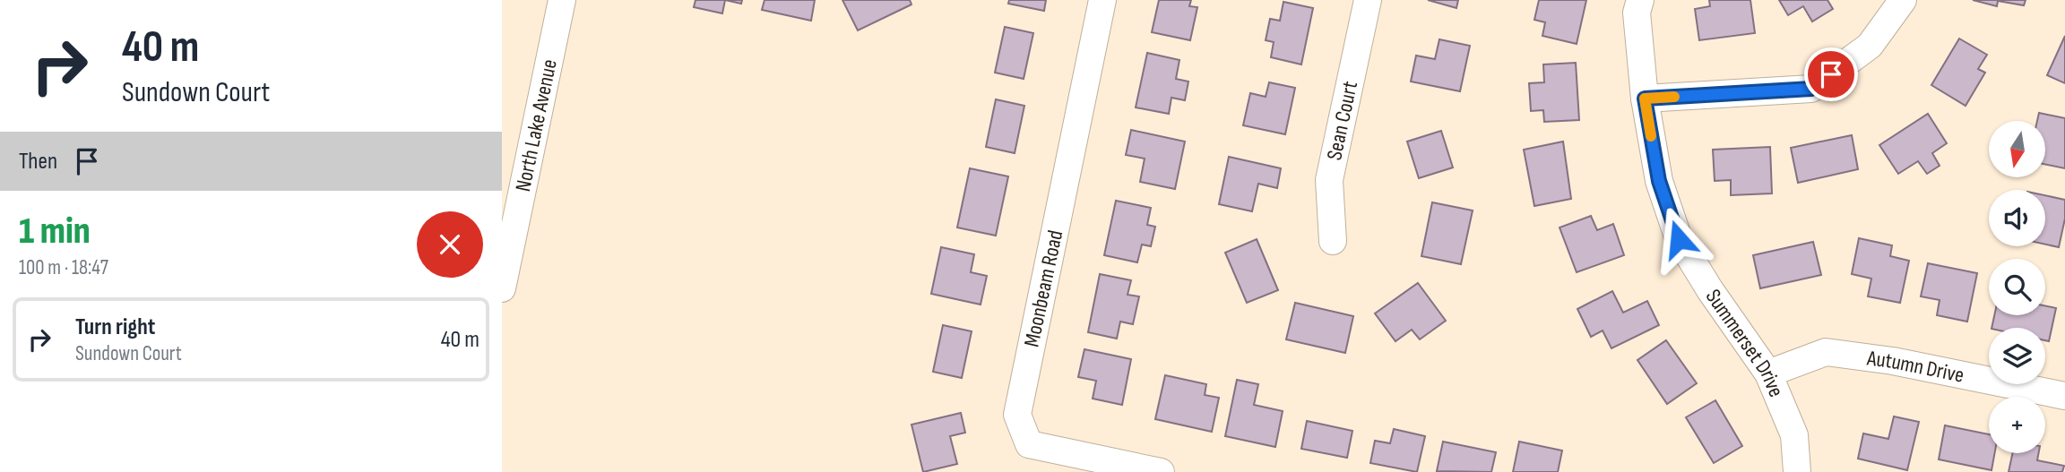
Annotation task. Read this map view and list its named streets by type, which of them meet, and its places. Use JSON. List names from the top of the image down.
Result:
{
  "streets": {
    "street": [
      "Sean Court",
      "North Lake Avenue",
      "Moonbeam Road",
      "Summerset Drive",
      "Autumn Drive"
    ]
  },
  "crossings": [
    ["Summerset Drive", "Autumn Drive"]
  ],
  "north": "bottom",
  "page": {
    "turn": ["40 m", "Sundown Court"],
    "map_buttons": "+",
    "then": "Then",
    "heading": ["1 min", "100 m · 18:47"],
    "list": [
      {
        "name": "Turn right",
        "note": "Sundown Court",
        "value": "40 m"
      }
    ]
  }
}
